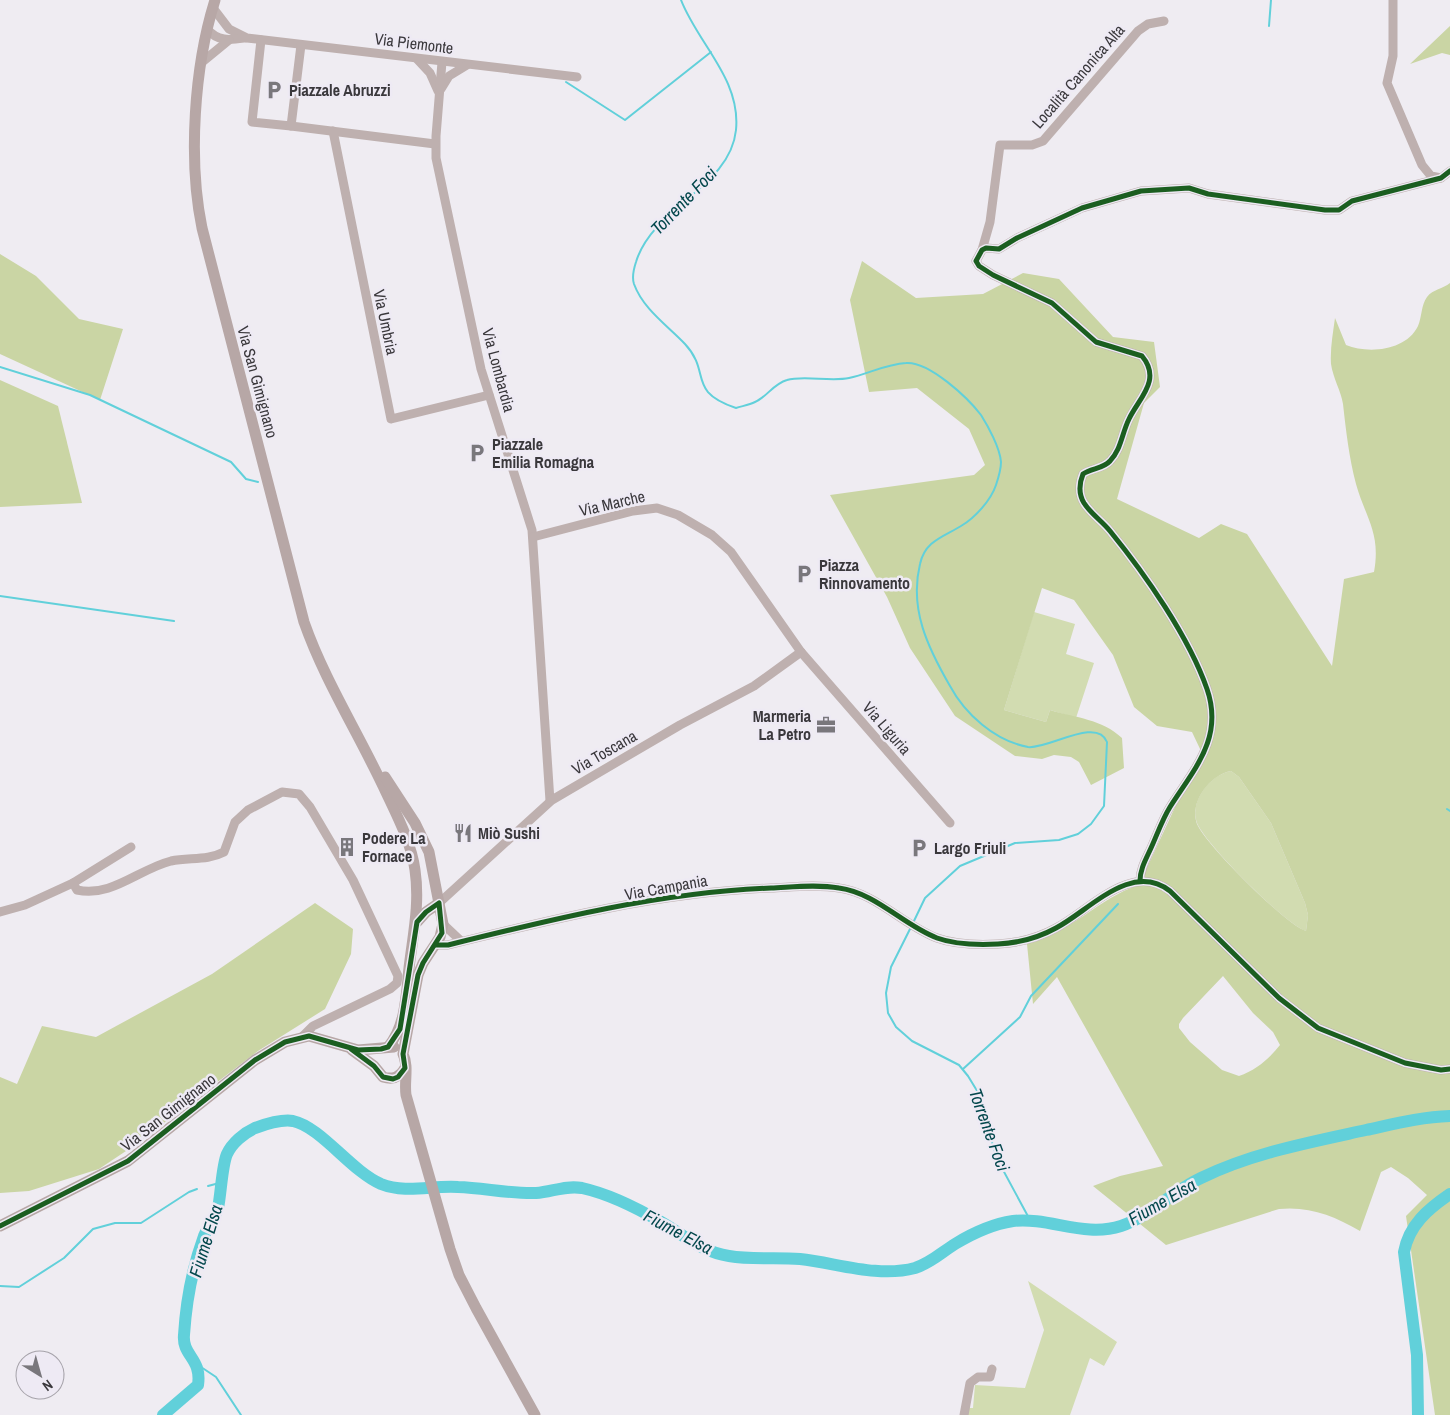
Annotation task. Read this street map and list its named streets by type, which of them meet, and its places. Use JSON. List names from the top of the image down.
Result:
{
  "streets": {
    "main road": ["Via San Gimignano"],
    "street": [
      "Via Piemonte",
      "Località Canonica Alta",
      "Via Umbria",
      "Via Lombardia",
      "Via Marche",
      "Via Liguria",
      "Via Toscana",
      "Via Campania"
    ]
  },
  "crossings": [
    ["Via Piemonte", "Via Lombardia"],
    ["Via Piemonte", "Via San Gimignano"],
    ["Via Umbria", "Via Lombardia"],
    ["Via Lombardia", "Via Marche"],
    ["Via Lombardia", "Via Toscana"],
    ["Via San Gimignano", "Via Toscana"],
    ["Via San Gimignano", "Via Campania"],
    ["Via Marche", "Via Liguria"],
    ["Via Marche", "Via Toscana"],
    ["Via Liguria", "Via Toscana"]
  ],
  "water": ["Torrente Foci", "Fiume Elsa"],
  "places": {
    "parking": [
      "Piazzale Abruzzi",
      "Piazzale Emilia Romagna",
      "Piazza Rinnovamento",
      "Largo Friuli"
    ],
    "office": ["Marmeria La Petro"],
    "restaurant": ["Miò Sushi"],
    "building": ["Podere La Fornace"]
  },
  "north": "bottom right"
}
